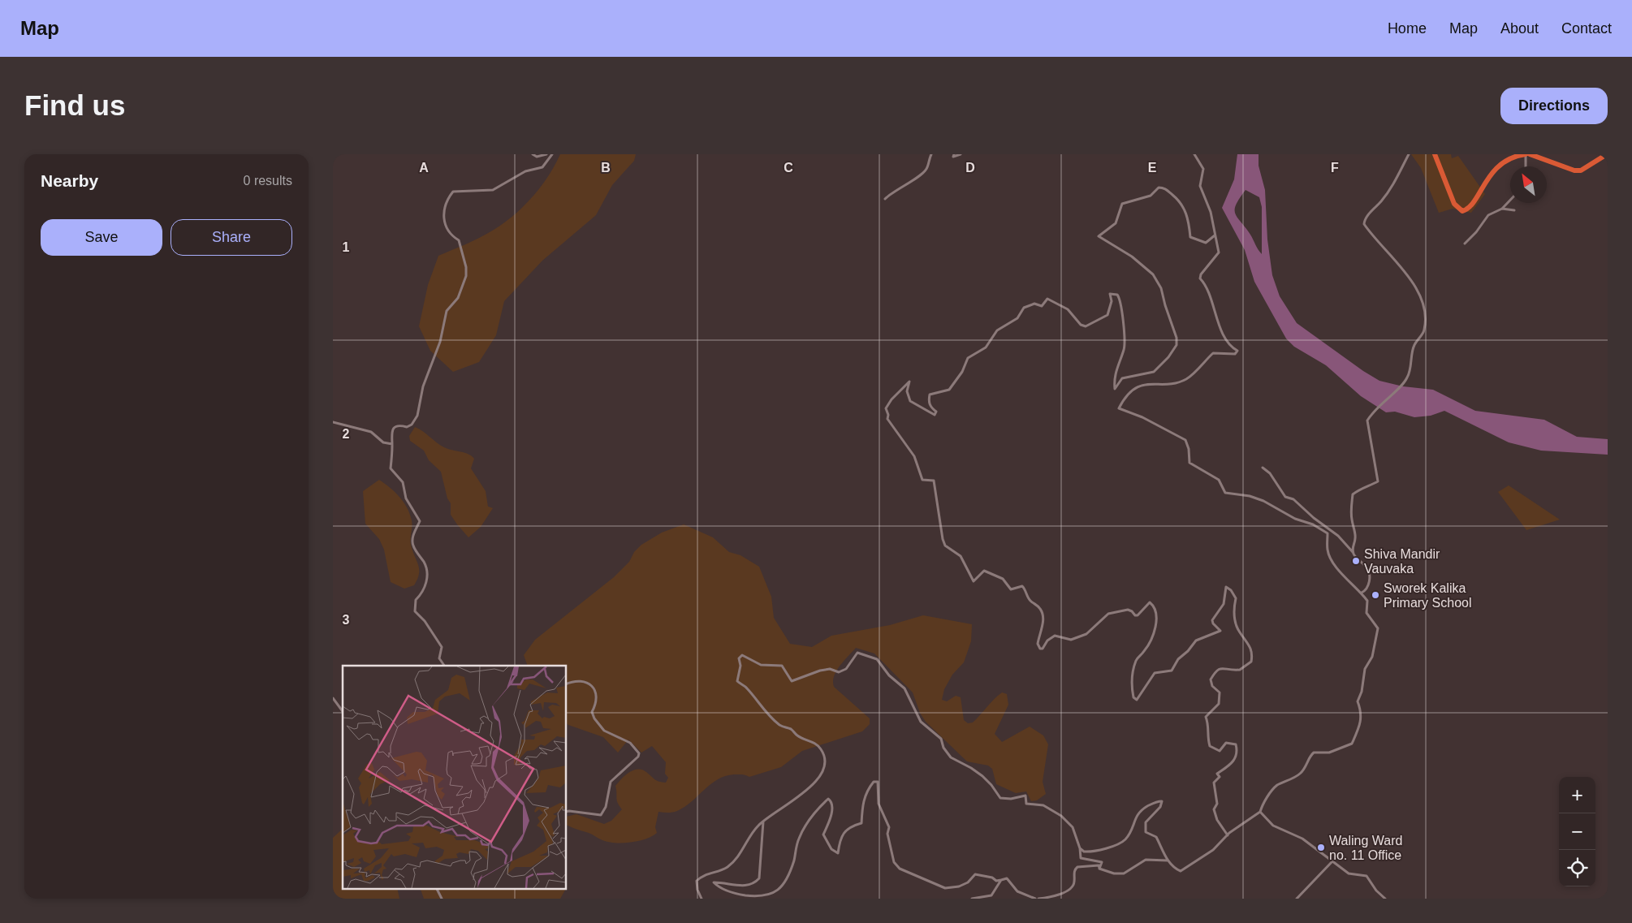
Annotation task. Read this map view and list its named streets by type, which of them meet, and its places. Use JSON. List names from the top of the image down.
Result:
{
  "places": ["Shiva Mandir Vauvaka", "Sworek Kalika Primary School", "Waling Ward no. 11 Office"],
  "north": "top left",
  "page": {
    "header": "Map",
    "nav": [
      "Home",
      "Map",
      "About",
      "Contact"
    ],
    "buttons": [
      "Directions",
      ["Save", "Share"]
    ],
    "title": "Find us",
    "heading": ["Nearby", "0 results"],
    "map_buttons": ["+", "−"]
  },
  "grid": {
    "columns": [
      "A",
      "B",
      "C",
      "D",
      "E",
      "F"
    ],
    "rows": ["1", "2", "3"]
  }
}
